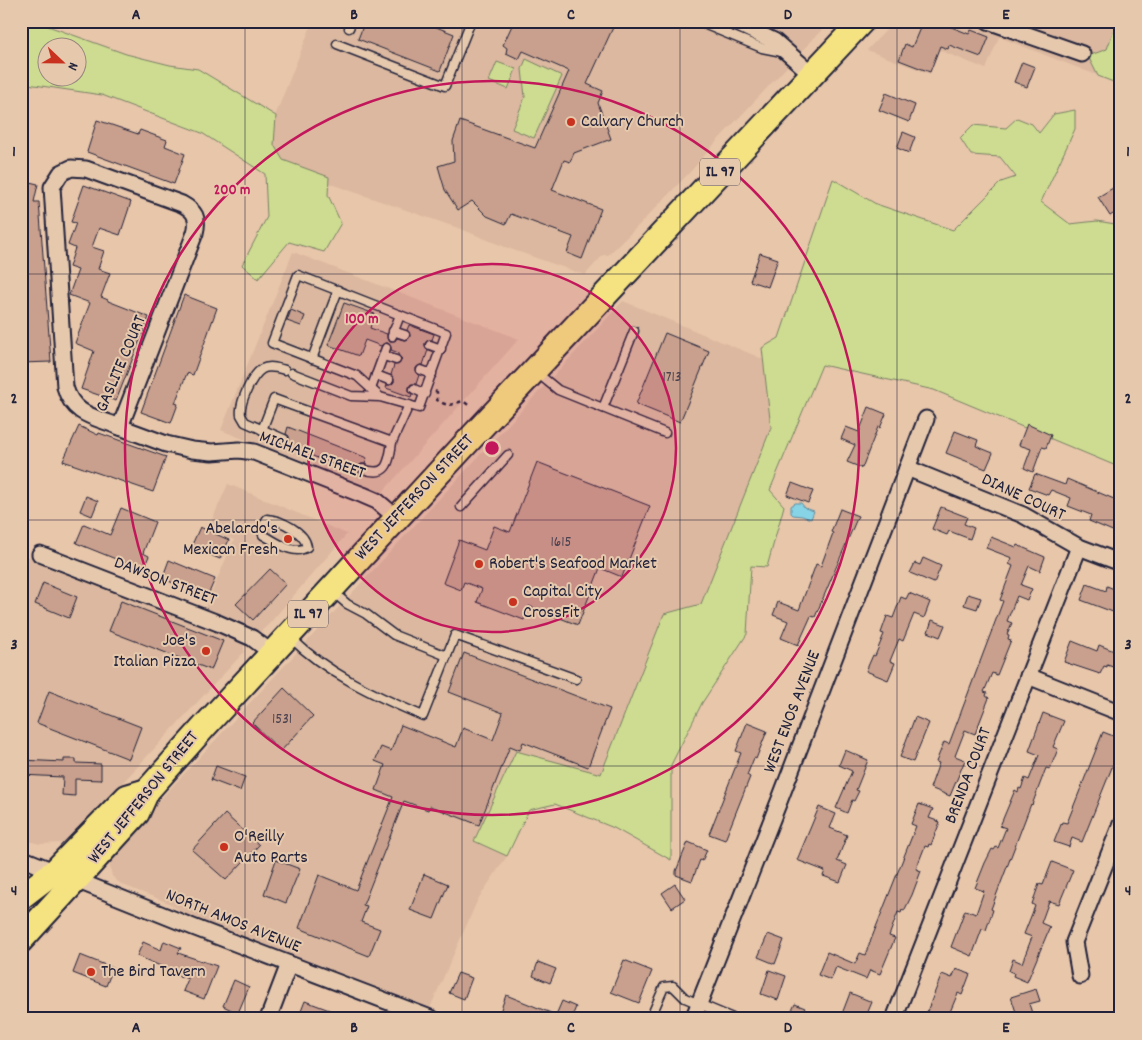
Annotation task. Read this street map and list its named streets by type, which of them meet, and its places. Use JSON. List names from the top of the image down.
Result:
{
  "streets": {
    "main road": ["IL 97", "WEST JEFFERSON STREET"],
    "street": [
      "GASLITE COURT",
      "MICHAEL STREET",
      "DIANE COURT",
      "DAWSON STREET",
      "WEST ENOS AVENUE",
      "BRENDA COURT",
      "NORTH AMOS AVENUE"
    ]
  },
  "crossings": [
    ["IL 97", "WEST JEFFERSON STREET"],
    ["IL 97", "NORTH AMOS AVENUE"],
    ["GASLITE COURT", "MICHAEL STREET"],
    ["MICHAEL STREET", "WEST JEFFERSON STREET"],
    ["WEST JEFFERSON STREET", "DAWSON STREET"],
    ["WEST JEFFERSON STREET", "NORTH AMOS AVENUE"],
    ["DIANE COURT", "WEST ENOS AVENUE"],
    ["DIANE COURT", "BRENDA COURT"]
  ],
  "places": [
    "Calvary Church",
    "Abelardo's Mexican Fresh",
    "Robert's Seafood Market",
    "Capital City CrossFit",
    "Joe's Italian Pizza",
    "O'Reilly Auto Parts",
    "The Bird Tavern"
  ],
  "house_numbers": ["1713", "1615", "1531"],
  "north": "right",
  "grid": {
    "columns": [
      "A",
      "B",
      "C",
      "D",
      "E"
    ],
    "rows": [
      "1",
      "2",
      "3",
      "4"
    ]
  },
  "rings": ["200 m", "100 m"]
}
